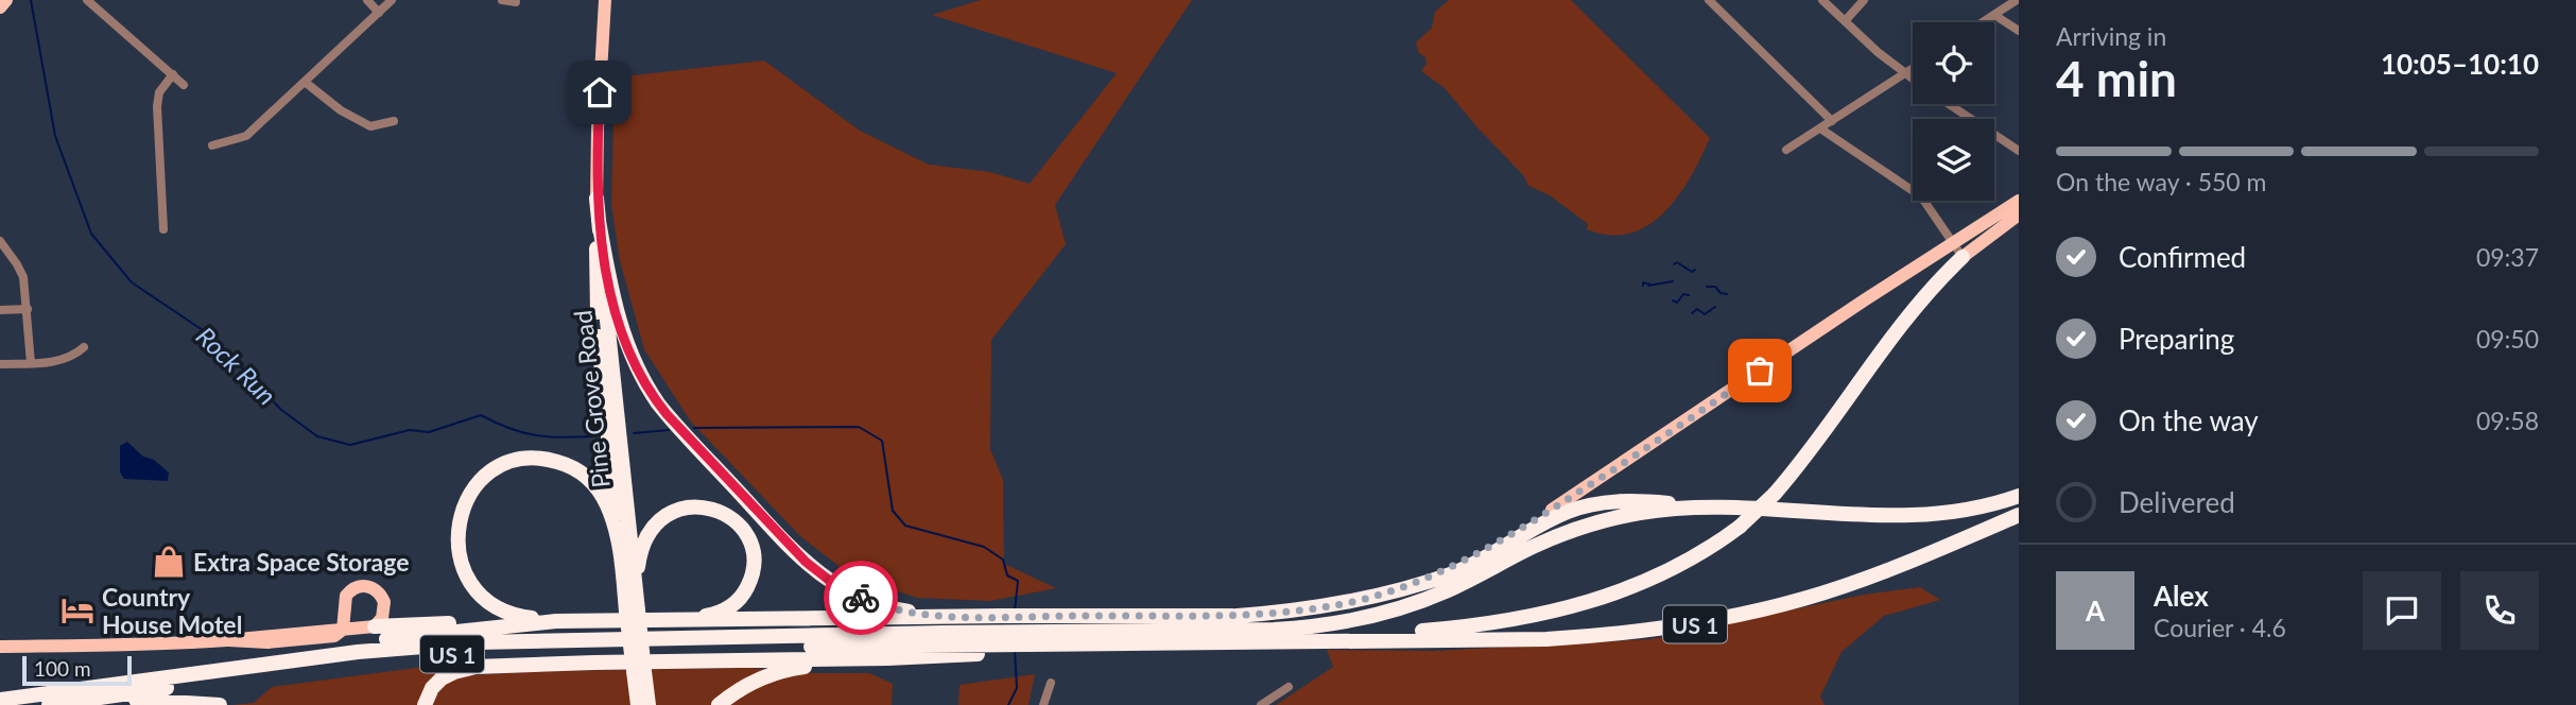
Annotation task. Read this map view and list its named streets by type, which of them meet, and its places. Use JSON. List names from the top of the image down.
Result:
{
  "streets": {
    "highway": ["Pine Grove Road", "US 1"]
  },
  "water": ["Rock Run"],
  "places": {
    "shop": ["Extra Space Storage"],
    "hotel": ["Country House Motel"]
  },
  "scale_bar": "100 m",
  "page": {
    "heading": ["4 min", "Arriving in", "10:05–10:10"],
    "panel": ["Alex", "Courier · 4.6"],
    "bar": "On the way · 550 m",
    "list": [
      ["Confirmed", "09:37"],
      ["Preparing", "09:50"],
      ["On the way", "09:58"],
      "Delivered"
    ],
    "round": "A",
    "scale": "100 m"
  }
}
